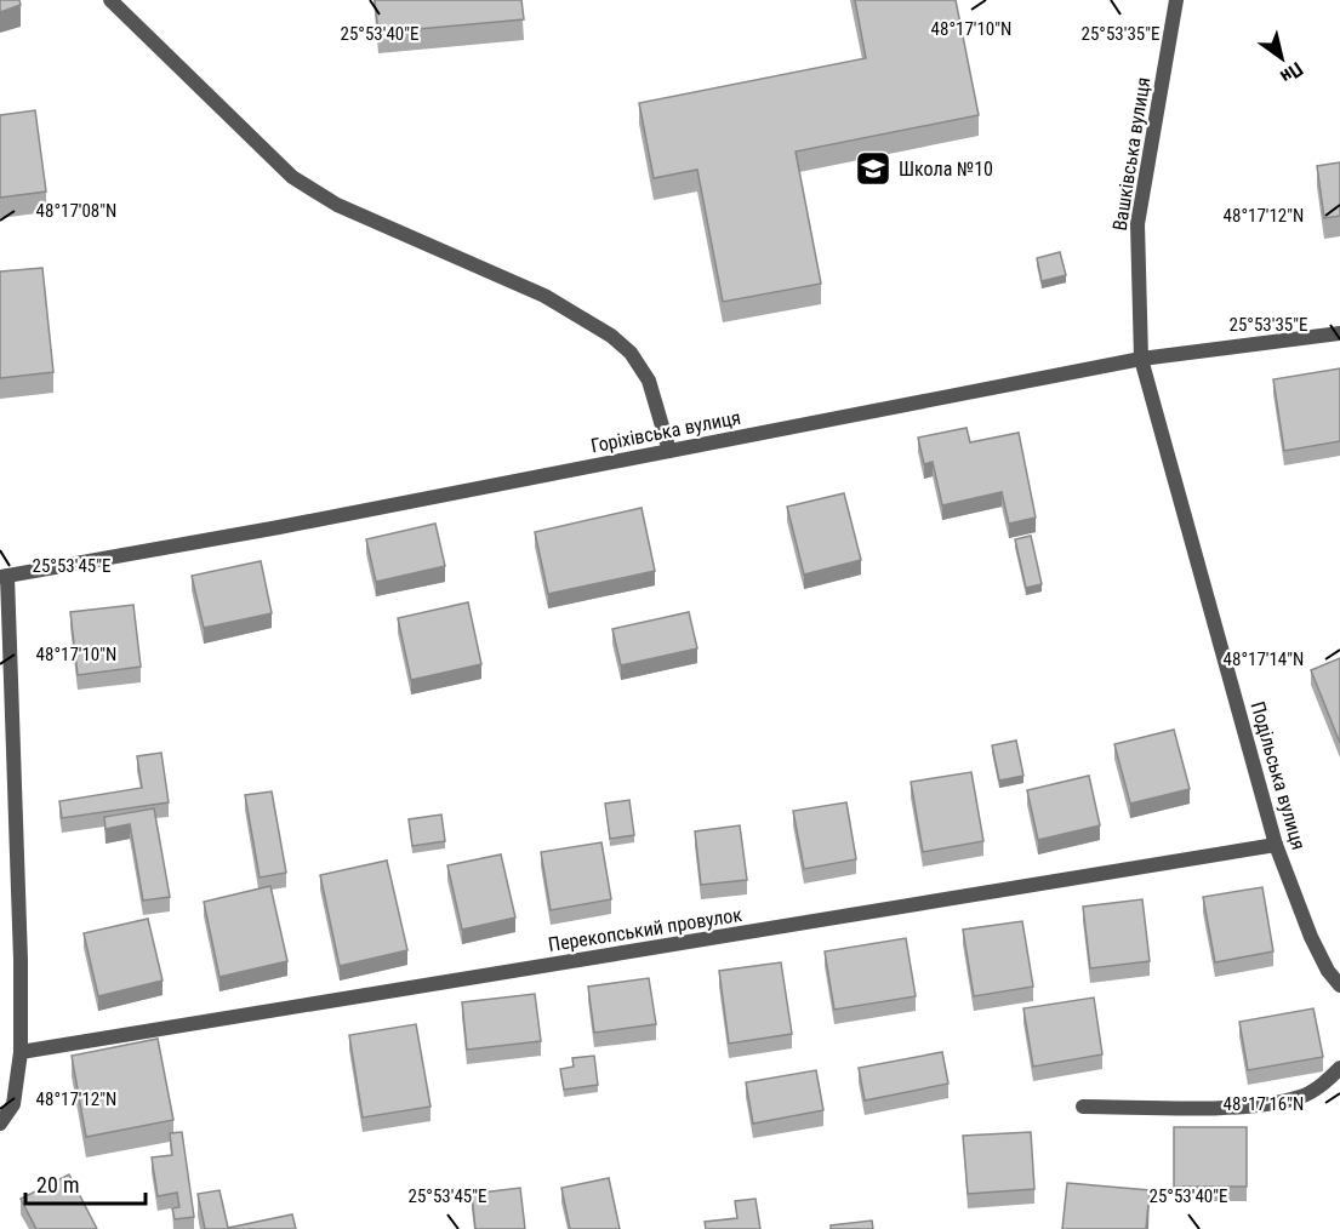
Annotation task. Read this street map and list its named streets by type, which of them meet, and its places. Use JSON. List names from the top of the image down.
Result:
{
  "streets": {
    "street": [
      "Вашківська вулиця",
      "Горіхівська вулиця",
      "Подільська вулиця",
      "Перекопський провулок"
    ]
  },
  "crossings": [
    ["Вашківська вулиця", "Горіхівська вулиця"],
    ["Вашківська вулиця", "Подільська вулиця"],
    ["Горіхівська вулиця", "Подільська вулиця"],
    ["Подільська вулиця", "Перекопський провулок"]
  ],
  "places": {
    "school or university": ["Школа №10"]
  },
  "scale_bar": "20 m",
  "north": "bottom right",
  "coordinates": [
    "48°17'10\"N",
    "25°53'40\"E",
    "25°53'35\"E",
    "48°17'08\"N",
    "48°17'12\"N",
    "25°53'45\"E",
    "48°17'14\"N",
    "48°17'16\"N"
  ]
}
